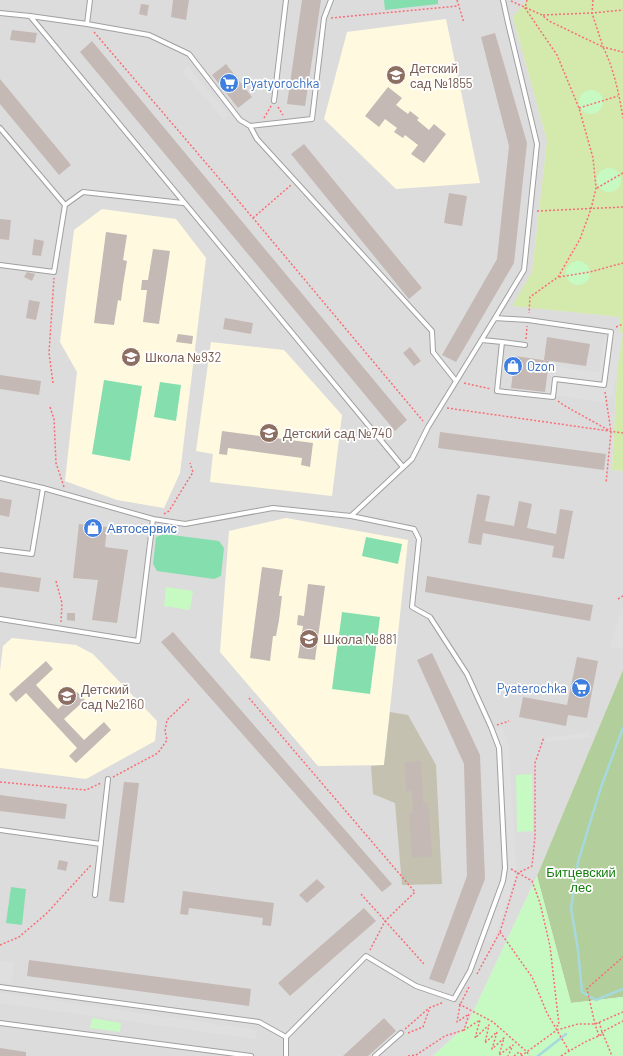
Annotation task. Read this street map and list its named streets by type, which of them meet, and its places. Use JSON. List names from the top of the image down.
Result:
{
  "parks": ["Битцевский лес"],
  "places": {
    "school or university": [
      "Детский сад №1855",
      "Школа №932",
      "Детский сад №740",
      "Школа №881",
      "Детский сад №2160"
    ],
    "supermarket": ["Pyatyorochka", "Pyaterochka"],
    "shop": ["Ozon", "Автосервис"]
  }
}
